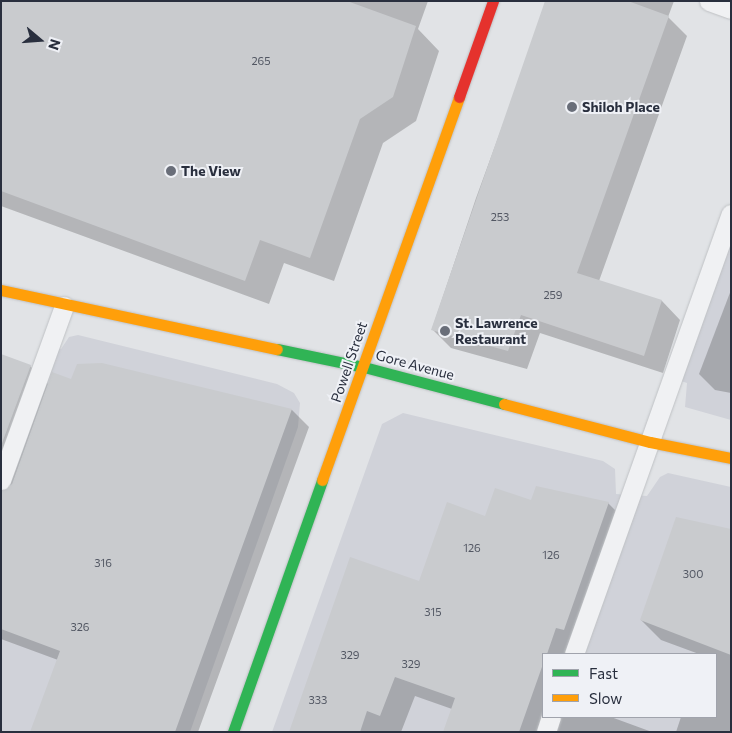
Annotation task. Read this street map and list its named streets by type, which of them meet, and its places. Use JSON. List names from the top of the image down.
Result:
{
  "streets": {
    "main road": ["Powell Street", "Gore Avenue"]
  },
  "crossings": [
    ["Powell Street", "Gore Avenue"]
  ],
  "places": ["Shiloh Place", "The View", "St. Lawrence Restaurant"],
  "house_numbers": [
    "265",
    "253",
    "259",
    "126",
    "126",
    "316",
    "300",
    "315",
    "326",
    "329",
    "329",
    "333"
  ],
  "legend": ["Fast", "Slow"],
  "north": "right"
}
